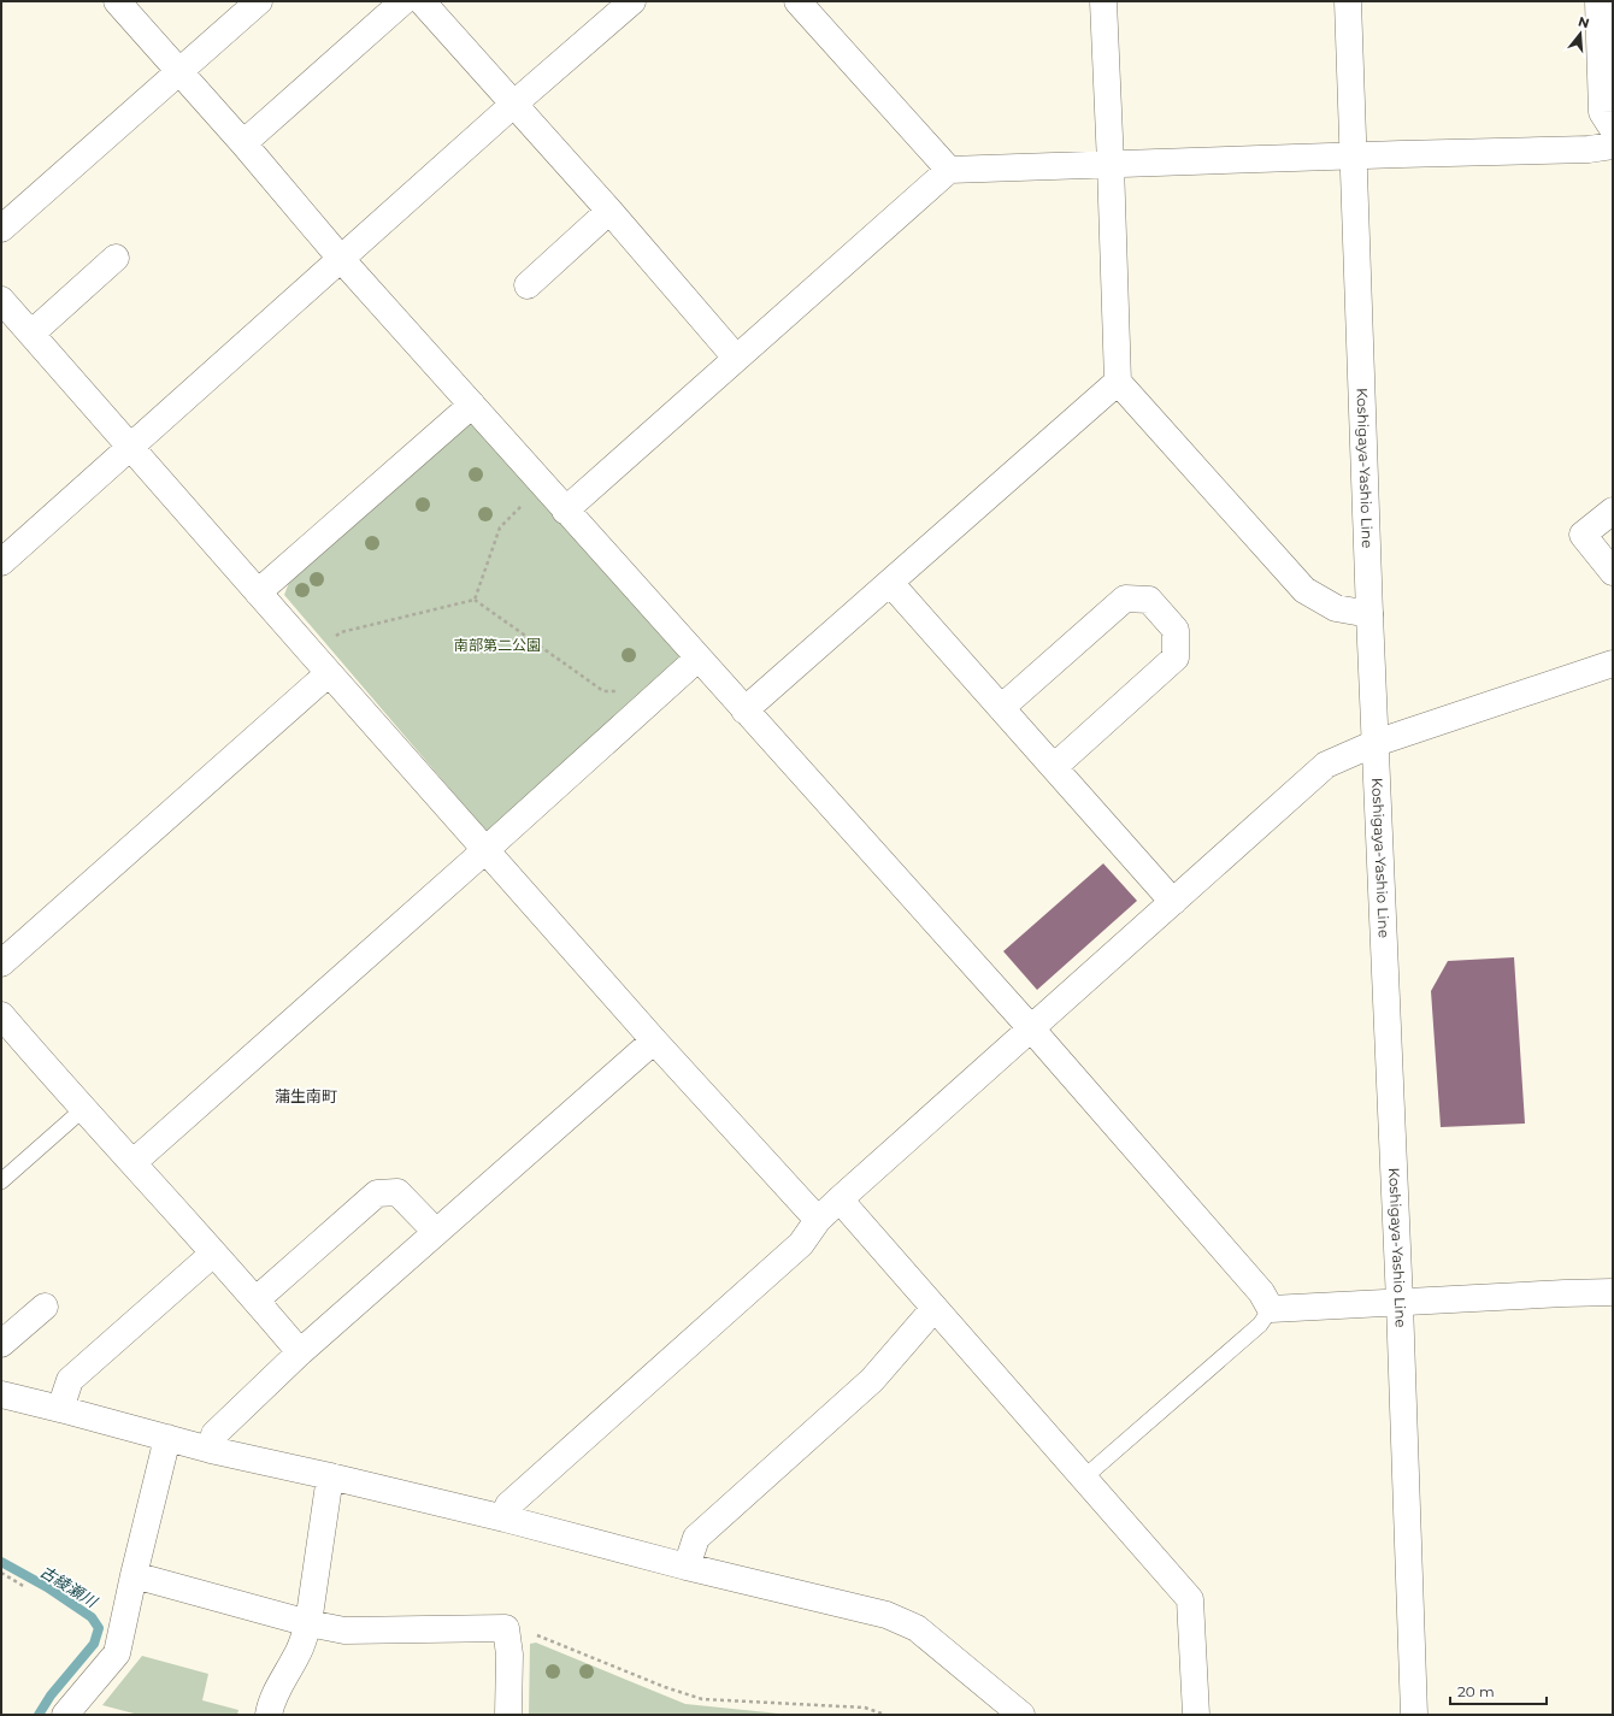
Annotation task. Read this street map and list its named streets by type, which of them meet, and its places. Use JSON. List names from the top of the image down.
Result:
{
  "streets": {
    "street": ["Koshigaya-Yashio Line"]
  },
  "districts": ["蒲生南町"],
  "water": ["古綾瀬川"],
  "parks": ["南部第二公園"],
  "scale_bar": "20 m",
  "north": "top"
}
